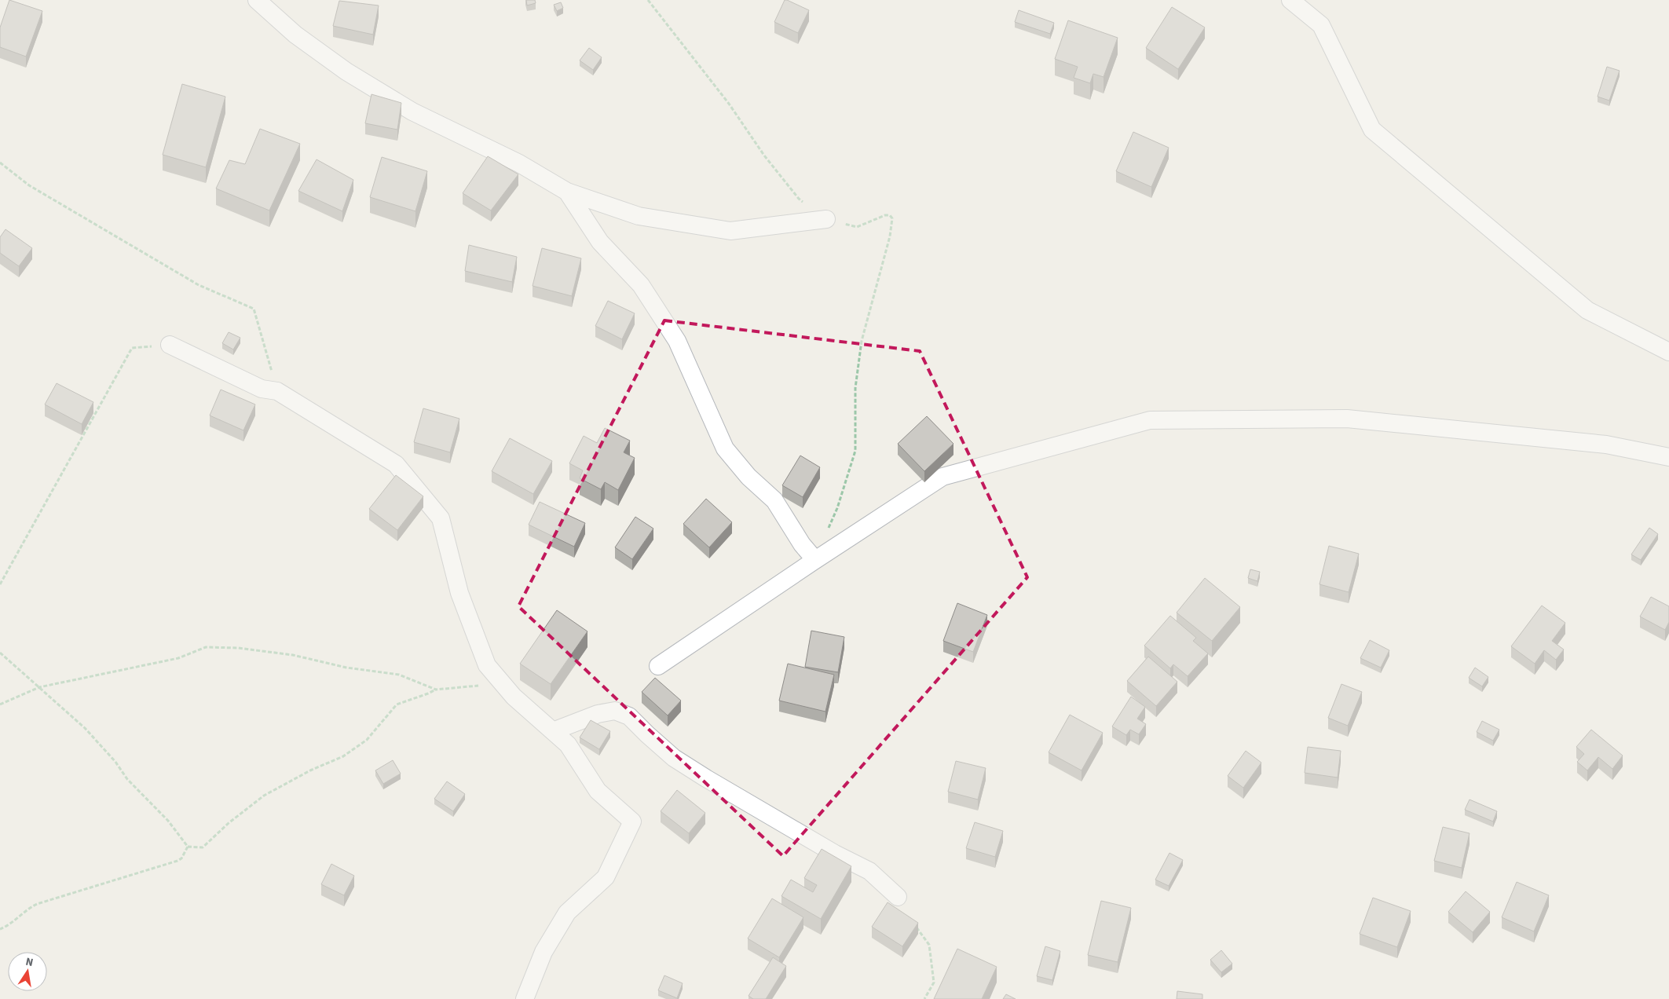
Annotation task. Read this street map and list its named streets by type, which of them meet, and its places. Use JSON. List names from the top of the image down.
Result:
{
  "north": "top"
}
